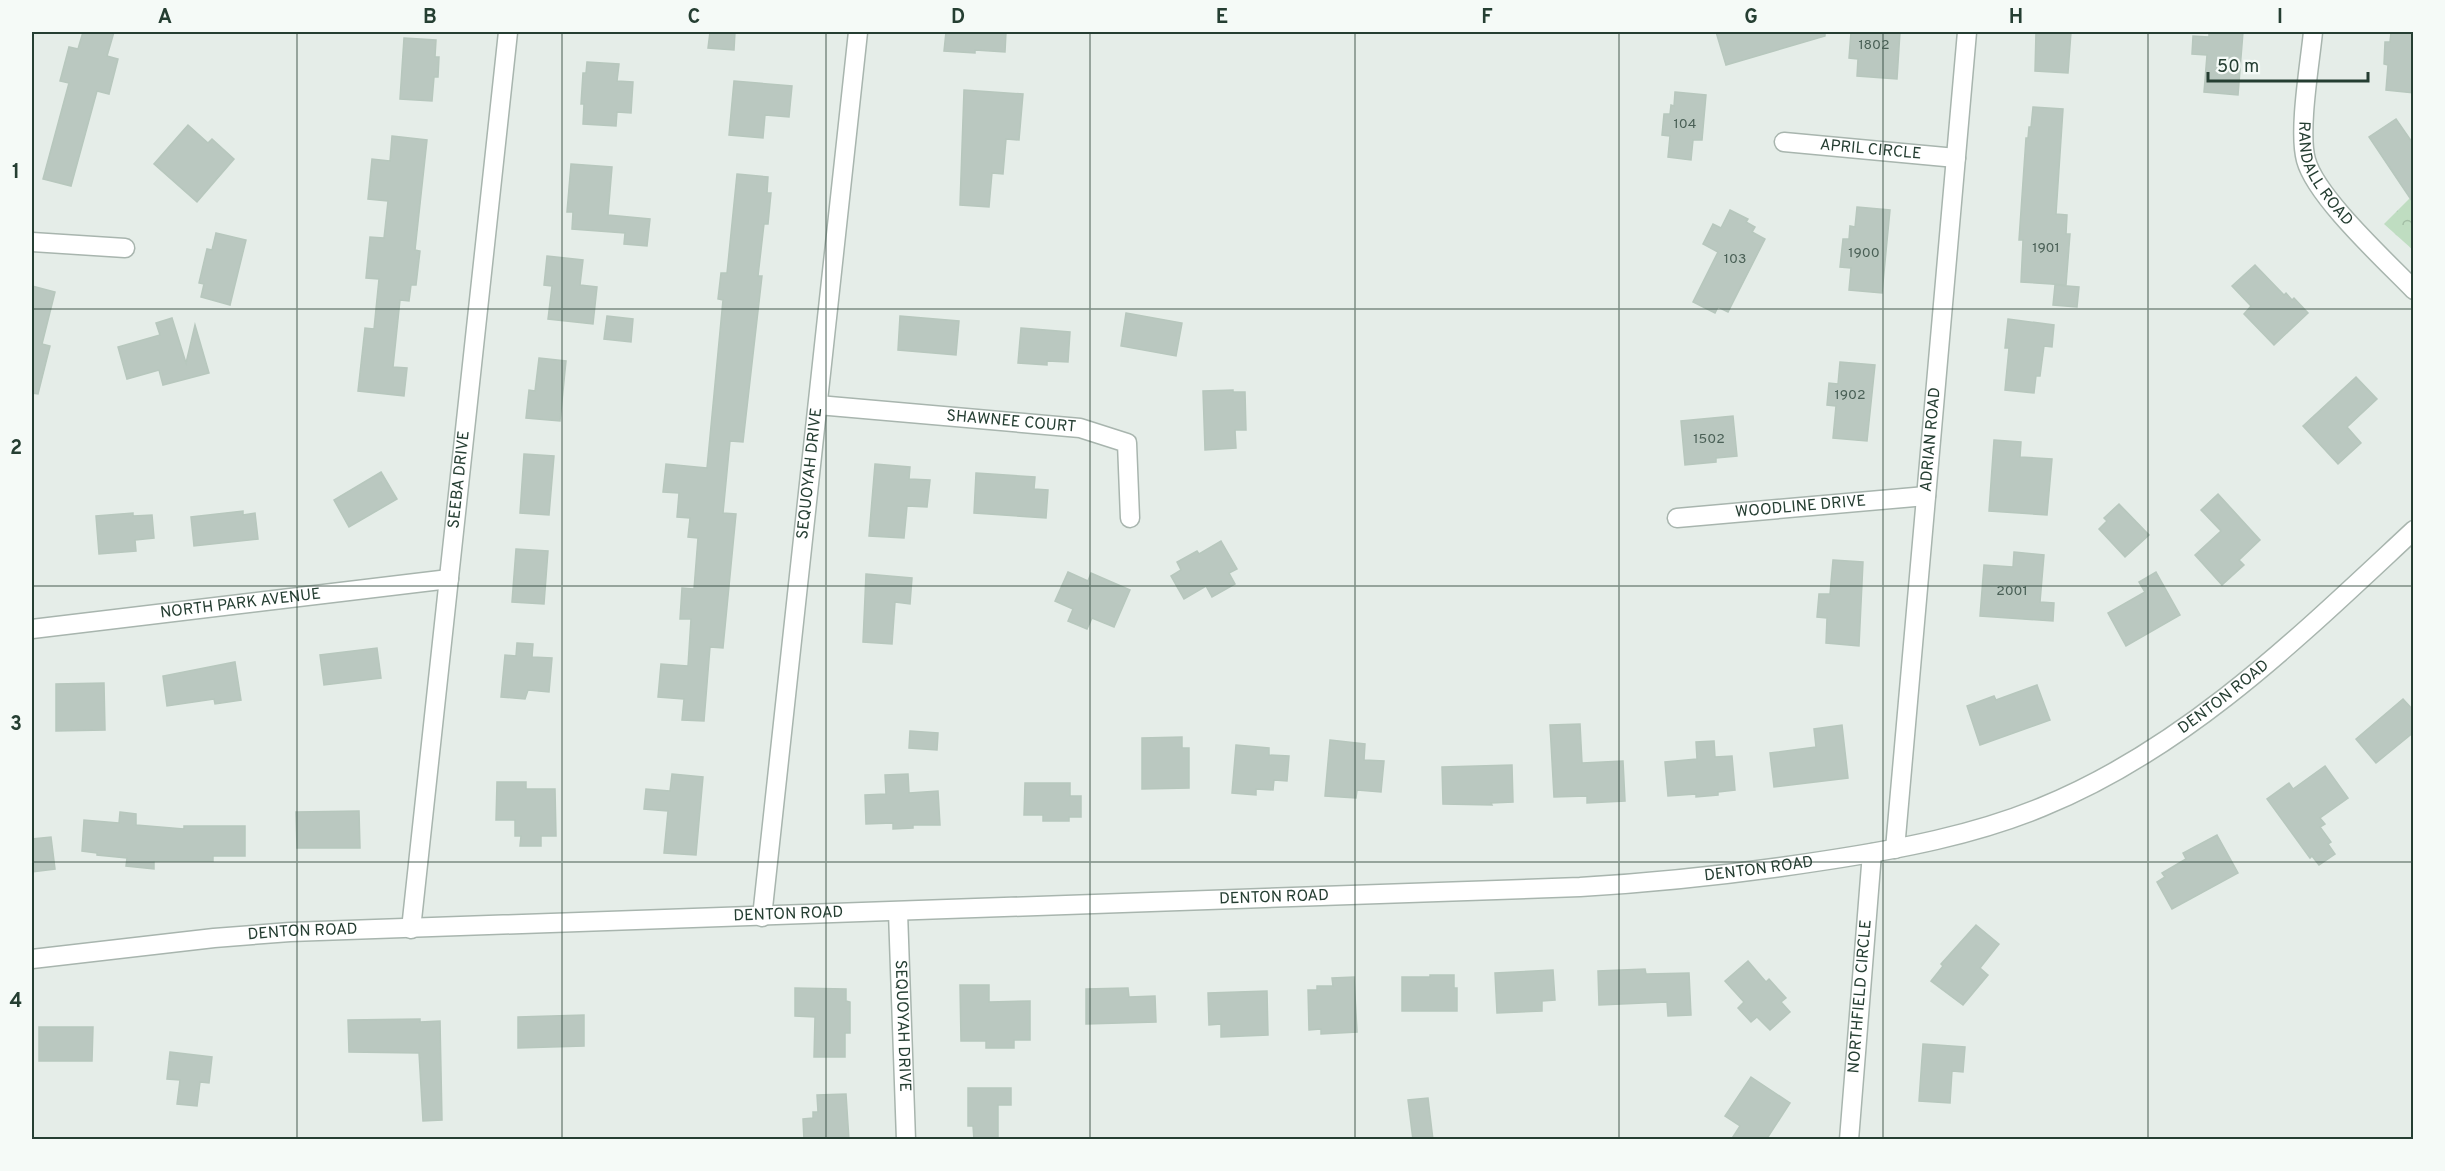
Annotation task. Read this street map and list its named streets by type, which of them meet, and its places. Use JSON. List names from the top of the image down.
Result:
{
  "streets": {
    "street": [
      "APRIL CIRCLE",
      "RANDALL ROAD",
      "SHAWNEE COURT",
      "ADRIAN ROAD",
      "SEQUOYAH DRIVE",
      "SEEBA DRIVE",
      "WOODLINE DRIVE",
      "NORTH PARK AVENUE",
      "DENTON ROAD",
      "NORTHFIELD CIRCLE"
    ]
  },
  "crossings": [
    ["APRIL CIRCLE", "ADRIAN ROAD"],
    ["SHAWNEE COURT", "SEQUOYAH DRIVE"],
    ["ADRIAN ROAD", "WOODLINE DRIVE"],
    ["ADRIAN ROAD", "DENTON ROAD"],
    ["SEQUOYAH DRIVE", "DENTON ROAD"],
    ["SEEBA DRIVE", "NORTH PARK AVENUE"],
    ["SEEBA DRIVE", "DENTON ROAD"],
    ["DENTON ROAD", "NORTHFIELD CIRCLE"]
  ],
  "house_numbers": [
    "1802",
    "104",
    "1901",
    "1900",
    "103",
    "1902",
    "1502",
    "2001"
  ],
  "scale_bar": "50 m",
  "grid": {
    "columns": [
      "A",
      "B",
      "C",
      "D",
      "E",
      "F",
      "G",
      "H",
      "I"
    ],
    "rows": [
      "1",
      "2",
      "3",
      "4"
    ]
  }
}
